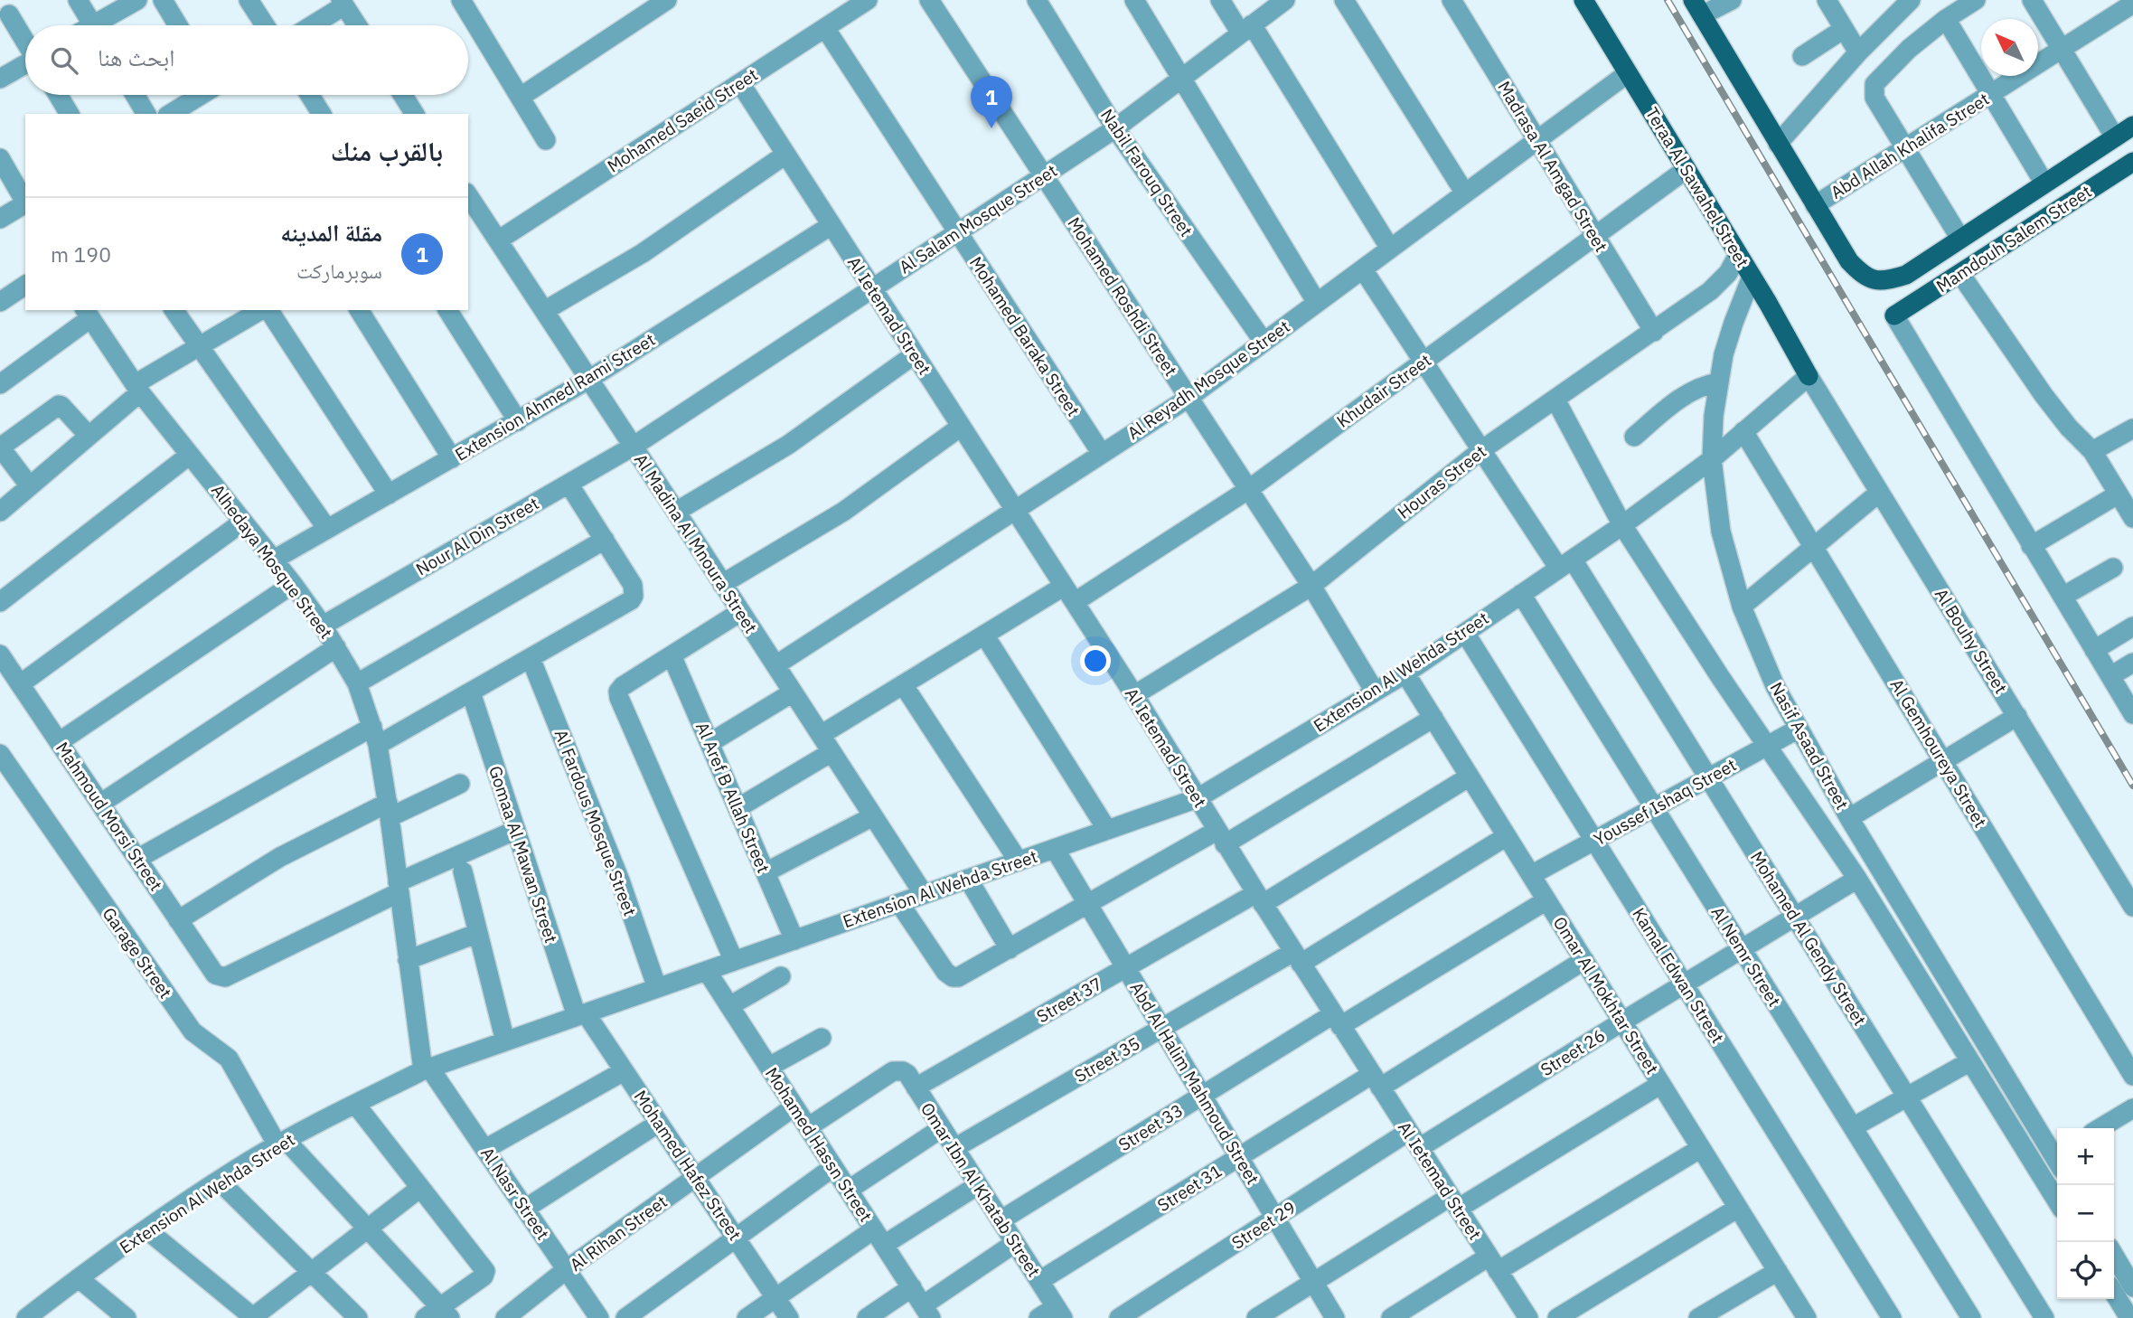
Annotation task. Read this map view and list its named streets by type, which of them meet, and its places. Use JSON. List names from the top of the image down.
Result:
{
  "streets": {
    "main road": ["Teraa Al Sawahel Street", "Mamdouh Salem Street"],
    "street": [
      "Mohamed Saeid Street",
      "Abd Allah Khalifa Street",
      "Madrasa Al Amgad Street",
      "Nabil Farouq Street",
      "Al Salam Mosque Street",
      "Mohamed Roshdi Street",
      "Al Ietemad Street",
      "Mohamed Baraka Street",
      "Al Reyadh Mosque Street",
      "Khudair Street",
      "Extension Ahmed Rami Street",
      "Houras Street",
      "Nour Al Din Street",
      "Al Madina Al Mnoura Street",
      "Alhedaya Mosque Street",
      "Al Bouhy Street",
      "Extension Al Wehda Street",
      "Nasif Asaad Street",
      "Al Gemhoureya Street",
      "Al Aref B Allah Street",
      "Youssef Ishaq Street",
      "Mahmoud Morsi Street",
      "Al Fardous Mosque Street",
      "Gomaa Al Mawan Street",
      "Mohamed Al Gendy Street",
      "Garage Street",
      "Al Nemr Street",
      "Kamal Edwan Street",
      "Omar Al Mokhtar Street",
      "Street 37",
      "Street 26",
      "Street 35",
      "Abd Al Halim Mahmoud Street",
      "Street 33",
      "Mohamed Hassn Street",
      "Mohamed Hafez Street",
      "Street 31",
      "Omar Ibn Al Khatab Street",
      "Al Nasr Street",
      "Street 29",
      "Al Rihan Street"
    ]
  },
  "crossings": [
    ["Mohamed Saeid Street", "Al Ietemad Street"],
    ["Mohamed Saeid Street", "Mohamed Baraka Street"],
    ["Mohamed Saeid Street", "Al Madina Al Mnoura Street"],
    ["Abd Allah Khalifa Street", "Mamdouh Salem Street"],
    ["Madrasa Al Amgad Street", "Al Reyadh Mosque Street"],
    ["Madrasa Al Amgad Street", "Khudair Street"],
    ["Madrasa Al Amgad Street", "Houras Street"],
    ["Nabil Farouq Street", "Al Salam Mosque Street"],
    ["Nabil Farouq Street", "Al Reyadh Mosque Street"],
    ["Teraa Al Sawahel Street", "Al Reyadh Mosque Street"],
    ["Teraa Al Sawahel Street", "Khudair Street"],
    ["Teraa Al Sawahel Street", "Houras Street"],
    ["Teraa Al Sawahel Street", "Al Bouhy Street"],
    ["Teraa Al Sawahel Street", "Extension Al Wehda Street"],
    ["Teraa Al Sawahel Street", "Nasif Asaad Street"],
    ["Al Salam Mosque Street", "Mohamed Roshdi Street"],
    ["Al Salam Mosque Street", "Al Ietemad Street"],
    ["Al Salam Mosque Street", "Mohamed Baraka Street"],
    ["Al Salam Mosque Street", "Nour Al Din Street"],
    ["Al Salam Mosque Street", "Al Madina Al Mnoura Street"],
    ["Mohamed Roshdi Street", "Al Reyadh Mosque Street"],
    ["Mohamed Roshdi Street", "Khudair Street"],
    ["Mohamed Roshdi Street", "Houras Street"],
    ["Mohamed Roshdi Street", "Extension Al Wehda Street"],
    ["Al Ietemad Street", "Al Reyadh Mosque Street"],
    ["Al Ietemad Street", "Khudair Street"],
    ["Al Ietemad Street", "Extension Ahmed Rami Street"],
    ["Al Ietemad Street", "Houras Street"],
    ["Al Ietemad Street", "Extension Al Wehda Street"],
    ["Al Ietemad Street", "Street 37"],
    ["Al Ietemad Street", "Street 26"],
    ["Al Ietemad Street", "Street 35"],
    ["Al Ietemad Street", "Street 33"],
    ["Al Ietemad Street", "Street 31"],
    ["Al Ietemad Street", "Street 29"],
    ["Mohamed Baraka Street", "Al Reyadh Mosque Street"],
    ["Al Reyadh Mosque Street", "Al Madina Al Mnoura Street"],
    ["Al Reyadh Mosque Street", "Mohamed Al Gendy Street"],
    ["Khudair Street", "Al Madina Al Mnoura Street"],
    ["Khudair Street", "Mohamed Al Gendy Street"],
    ["Extension Ahmed Rami Street", "Al Madina Al Mnoura Street"],
    ["Extension Ahmed Rami Street", "Alhedaya Mosque Street"],
    ["Houras Street", "Nasif Asaad Street"],
    ["Houras Street", "Mohamed Al Gendy Street"],
    ["Nour Al Din Street", "Al Madina Al Mnoura Street"],
    ["Nour Al Din Street", "Alhedaya Mosque Street"],
    ["Al Madina Al Mnoura Street", "Extension Al Wehda Street"],
    ["Alhedaya Mosque Street", "Extension Al Wehda Street"],
    ["Alhedaya Mosque Street", "Mahmoud Morsi Street"],
    ["Alhedaya Mosque Street", "Al Nasr Street"],
    ["Al Bouhy Street", "Extension Al Wehda Street"],
    ["Extension Al Wehda Street", "Nasif Asaad Street"],
    ["Extension Al Wehda Street", "Al Gemhoureya Street"],
    ["Extension Al Wehda Street", "Al Aref B Allah Street"],
    ["Extension Al Wehda Street", "Al Fardous Mosque Street"],
    ["Extension Al Wehda Street", "Gomaa Al Mawan Street"],
    ["Extension Al Wehda Street", "Mohamed Al Gendy Street"],
    ["Extension Al Wehda Street", "Garage Street"],
    ["Extension Al Wehda Street", "Al Nemr Street"],
    ["Extension Al Wehda Street", "Kamal Edwan Street"],
    ["Extension Al Wehda Street", "Omar Al Mokhtar Street"],
    ["Extension Al Wehda Street", "Abd Al Halim Mahmoud Street"],
    ["Extension Al Wehda Street", "Mohamed Hassn Street"],
    ["Extension Al Wehda Street", "Mohamed Hafez Street"],
    ["Extension Al Wehda Street", "Al Nasr Street"],
    ["Nasif Asaad Street", "Youssef Ishaq Street"],
    ["Nasif Asaad Street", "Street 26"],
    ["Youssef Ishaq Street", "Mohamed Al Gendy Street"],
    ["Youssef Ishaq Street", "Al Nemr Street"],
    ["Youssef Ishaq Street", "Kamal Edwan Street"],
    ["Youssef Ishaq Street", "Omar Al Mokhtar Street"],
    ["Gomaa Al Mawan Street", "Mohamed Hafez Street"],
    ["Mohamed Al Gendy Street", "Street 26"],
    ["Al Nemr Street", "Street 26"],
    ["Kamal Edwan Street", "Street 26"],
    ["Omar Al Mokhtar Street", "Street 37"],
    ["Omar Al Mokhtar Street", "Street 26"],
    ["Omar Al Mokhtar Street", "Street 35"],
    ["Omar Al Mokhtar Street", "Street 33"],
    ["Omar Al Mokhtar Street", "Street 31"],
    ["Street 37", "Abd Al Halim Mahmoud Street"],
    ["Street 37", "Omar Ibn Al Khatab Street"],
    ["Street 26", "Street 29"],
    ["Street 35", "Abd Al Halim Mahmoud Street"],
    ["Street 35", "Omar Ibn Al Khatab Street"],
    ["Abd Al Halim Mahmoud Street", "Street 33"],
    ["Abd Al Halim Mahmoud Street", "Street 31"],
    ["Abd Al Halim Mahmoud Street", "Street 29"],
    ["Street 33", "Omar Ibn Al Khatab Street"],
    ["Mohamed Hassn Street", "Omar Ibn Al Khatab Street"],
    ["Mohamed Hassn Street", "Al Rihan Street"],
    ["Mohamed Hafez Street", "Al Rihan Street"],
    ["Street 31", "Omar Ibn Al Khatab Street"],
    ["Al Nasr Street", "Al Rihan Street"]
  ],
  "north": "top left",
  "page": {
    "search": "ابحث هنا",
    "pins": "1",
    "heading": "بالقرب منك",
    "list": [
      {
        "mark": "1",
        "name": "مقلة المدينه",
        "note": "سوبرماركت",
        "value": "190 m"
      }
    ],
    "map_buttons": ["+", "−"]
  }
}
